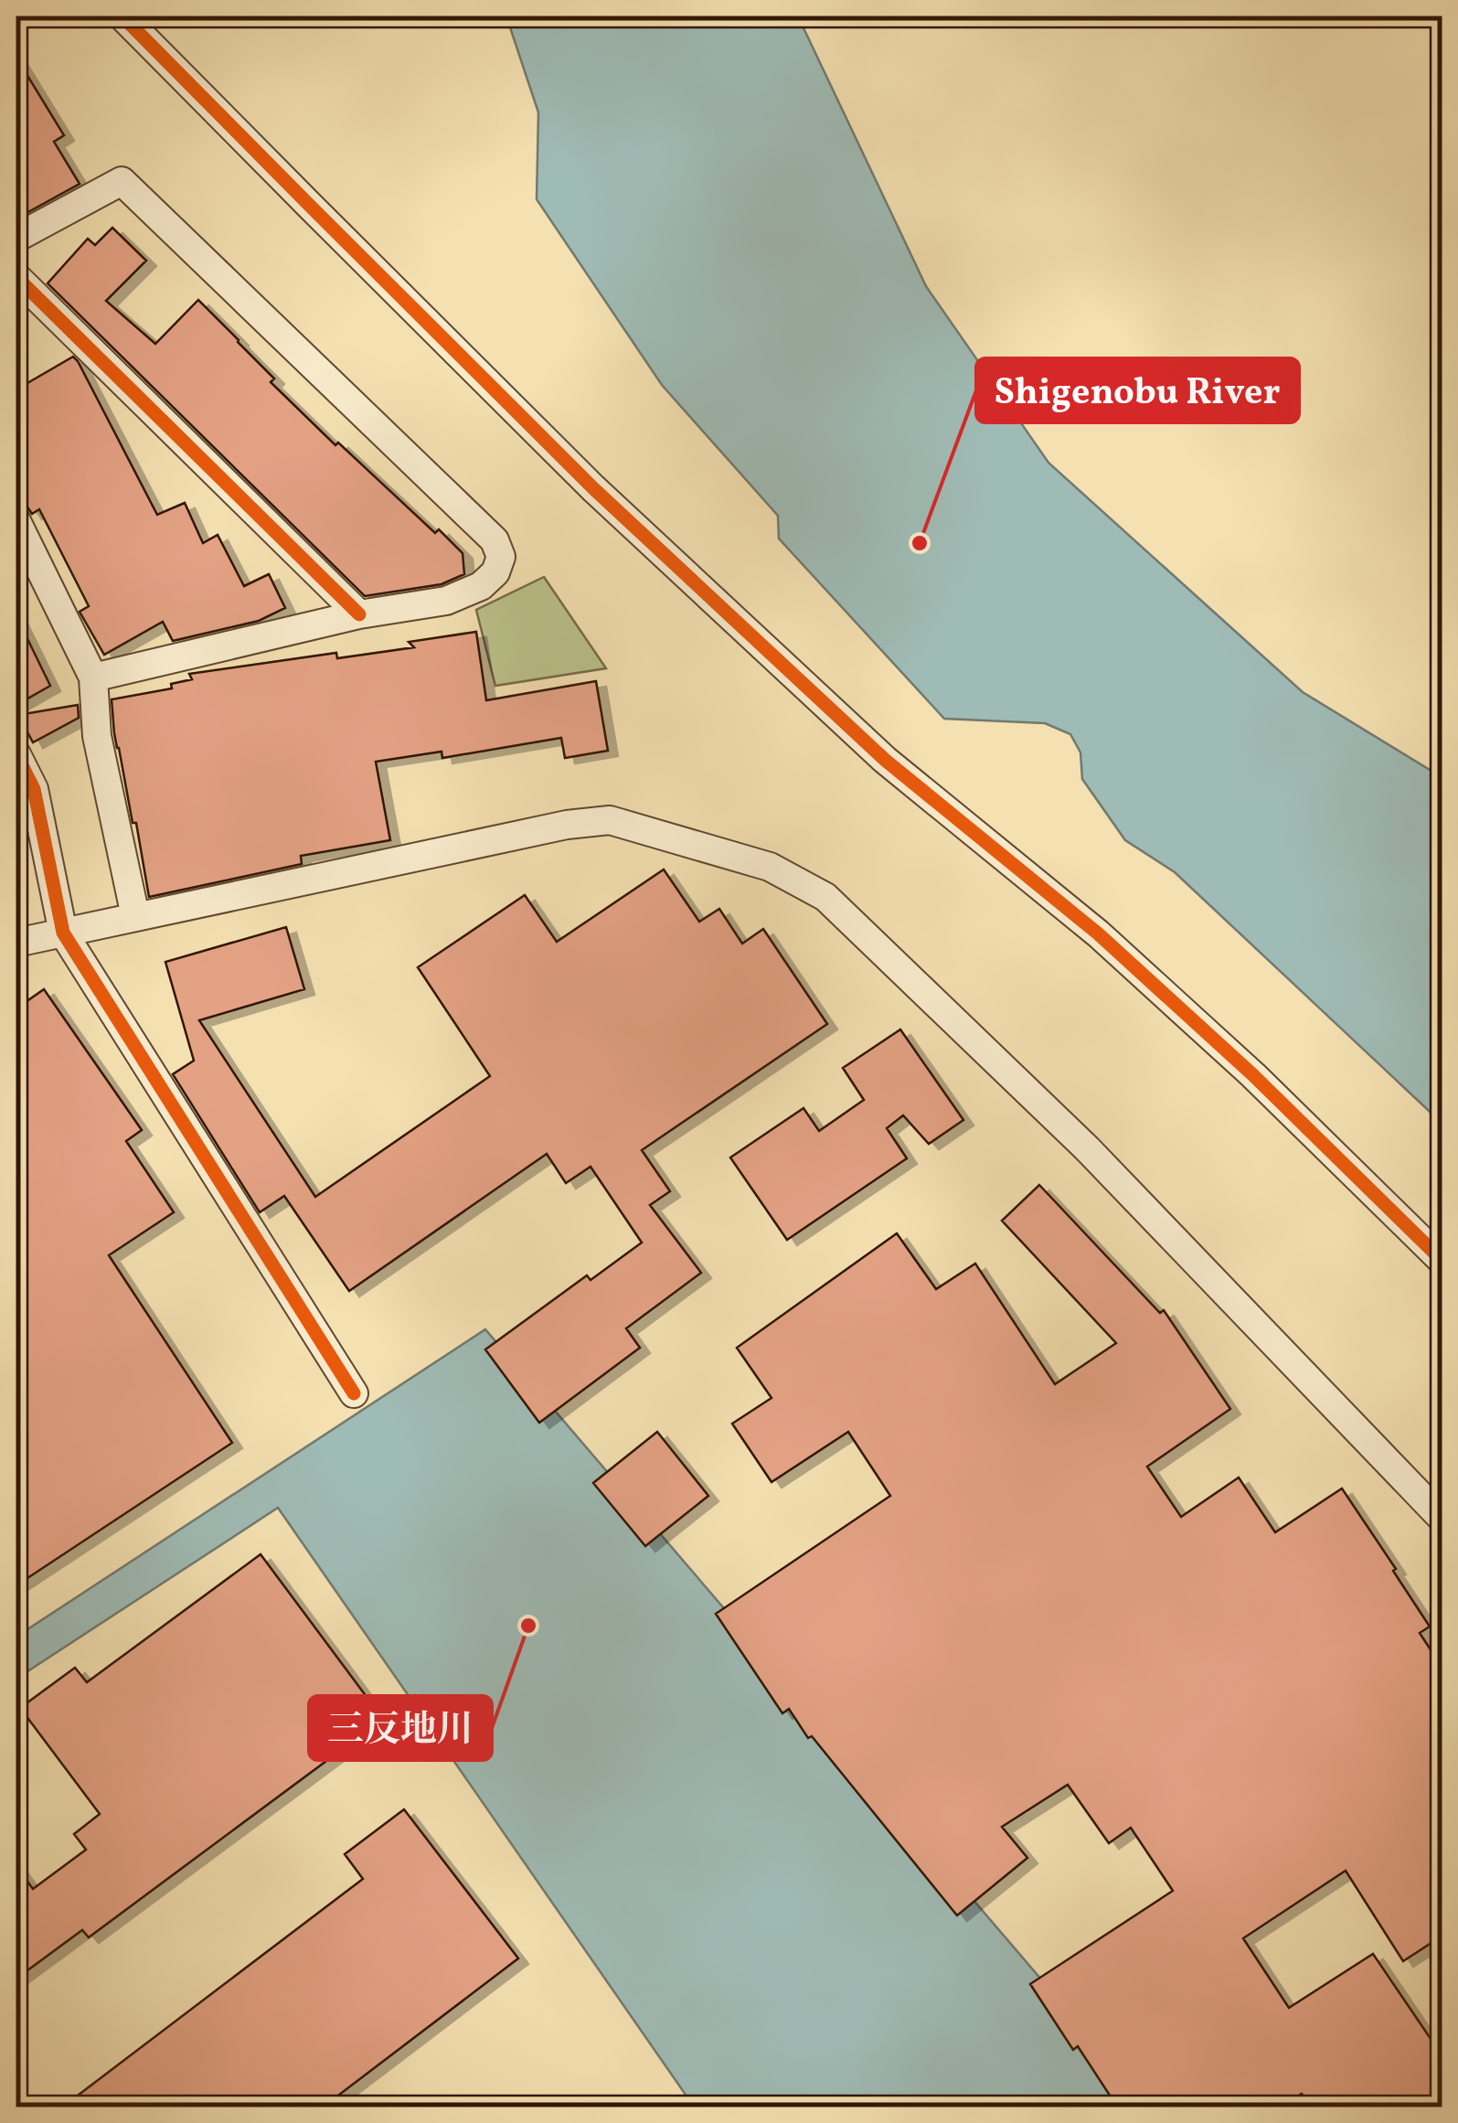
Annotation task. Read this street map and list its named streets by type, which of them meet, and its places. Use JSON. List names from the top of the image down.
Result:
{
  "places": ["Shigenobu River", "三反地川"]
}
